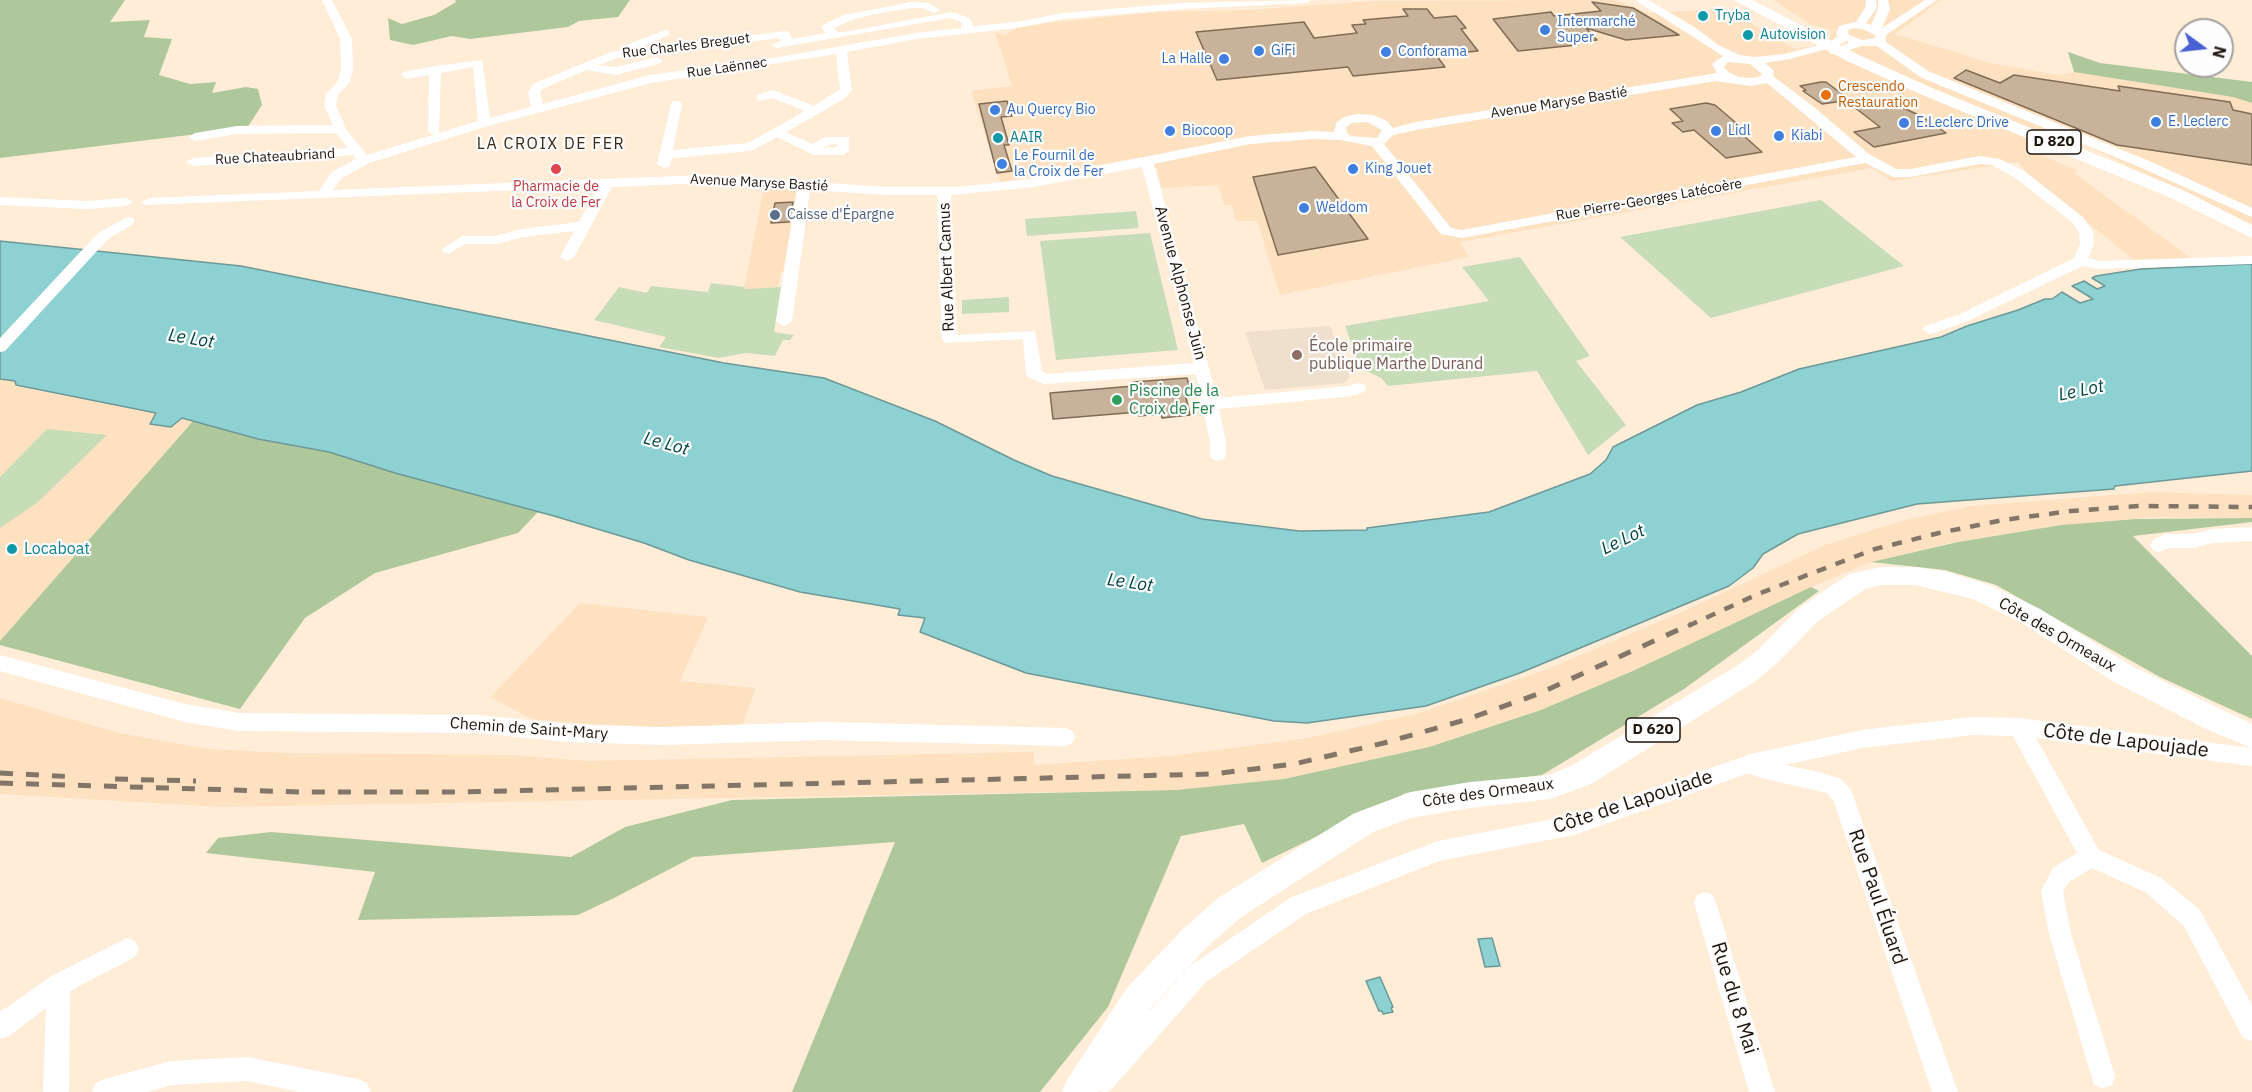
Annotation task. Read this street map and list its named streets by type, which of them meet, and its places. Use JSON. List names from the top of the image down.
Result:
{
  "streets": {
    "main road": ["D 820", "Côte des Ormeaux", "D 620"],
    "street": [
      "Rue Charles Breguet",
      "Rue Laënnec",
      "Avenue Maryse Bastié",
      "Rue Chateaubriand",
      "Rue Pierre-Georges Latécoère",
      "Rue Albert Camus",
      "Avenue Alphonse Juin",
      "Chemin de Saint-Mary",
      "Côte de Lapoujade",
      "Rue Paul Éluard",
      "Rue du 8 Mai"
    ]
  },
  "crossings": [
    ["Rue Charles Breguet", "Rue Laënnec"],
    ["Rue Laënnec", "Avenue Maryse Bastié"],
    ["Rue Laënnec", "Rue Chateaubriand"],
    ["Avenue Maryse Bastié", "Rue Pierre-Georges Latécoère"],
    ["Avenue Maryse Bastié", "Rue Albert Camus"],
    ["Avenue Maryse Bastié", "Avenue Alphonse Juin"],
    ["Rue Albert Camus", "Avenue Alphonse Juin"],
    ["Côte des Ormeaux", "Côte de Lapoujade"],
    ["Côte de Lapoujade", "Rue Paul Éluard"]
  ],
  "districts": ["LA CROIX DE FER"],
  "water": ["Le Lot"],
  "places": [
    "Tryba",
    "Intermarché Super",
    "Autovision",
    "GiFi",
    "Conforama",
    "La Halle",
    "Crescendo Restauration",
    "Au Quercy Bio",
    "E. Leclerc",
    "E.Leclerc Drive",
    "Biocoop",
    "Lidl",
    "Kiabi",
    "AAIR",
    "Le Fournil de la Croix de Fer",
    "Pharmacie de la Croix de Fer",
    "King Jouet",
    "Weldom",
    "Caisse d'Épargne",
    "École primaire publique Marthe Durand",
    "Piscine de la Croix de Fer",
    "Locaboat"
  ],
  "north": "right"
}
